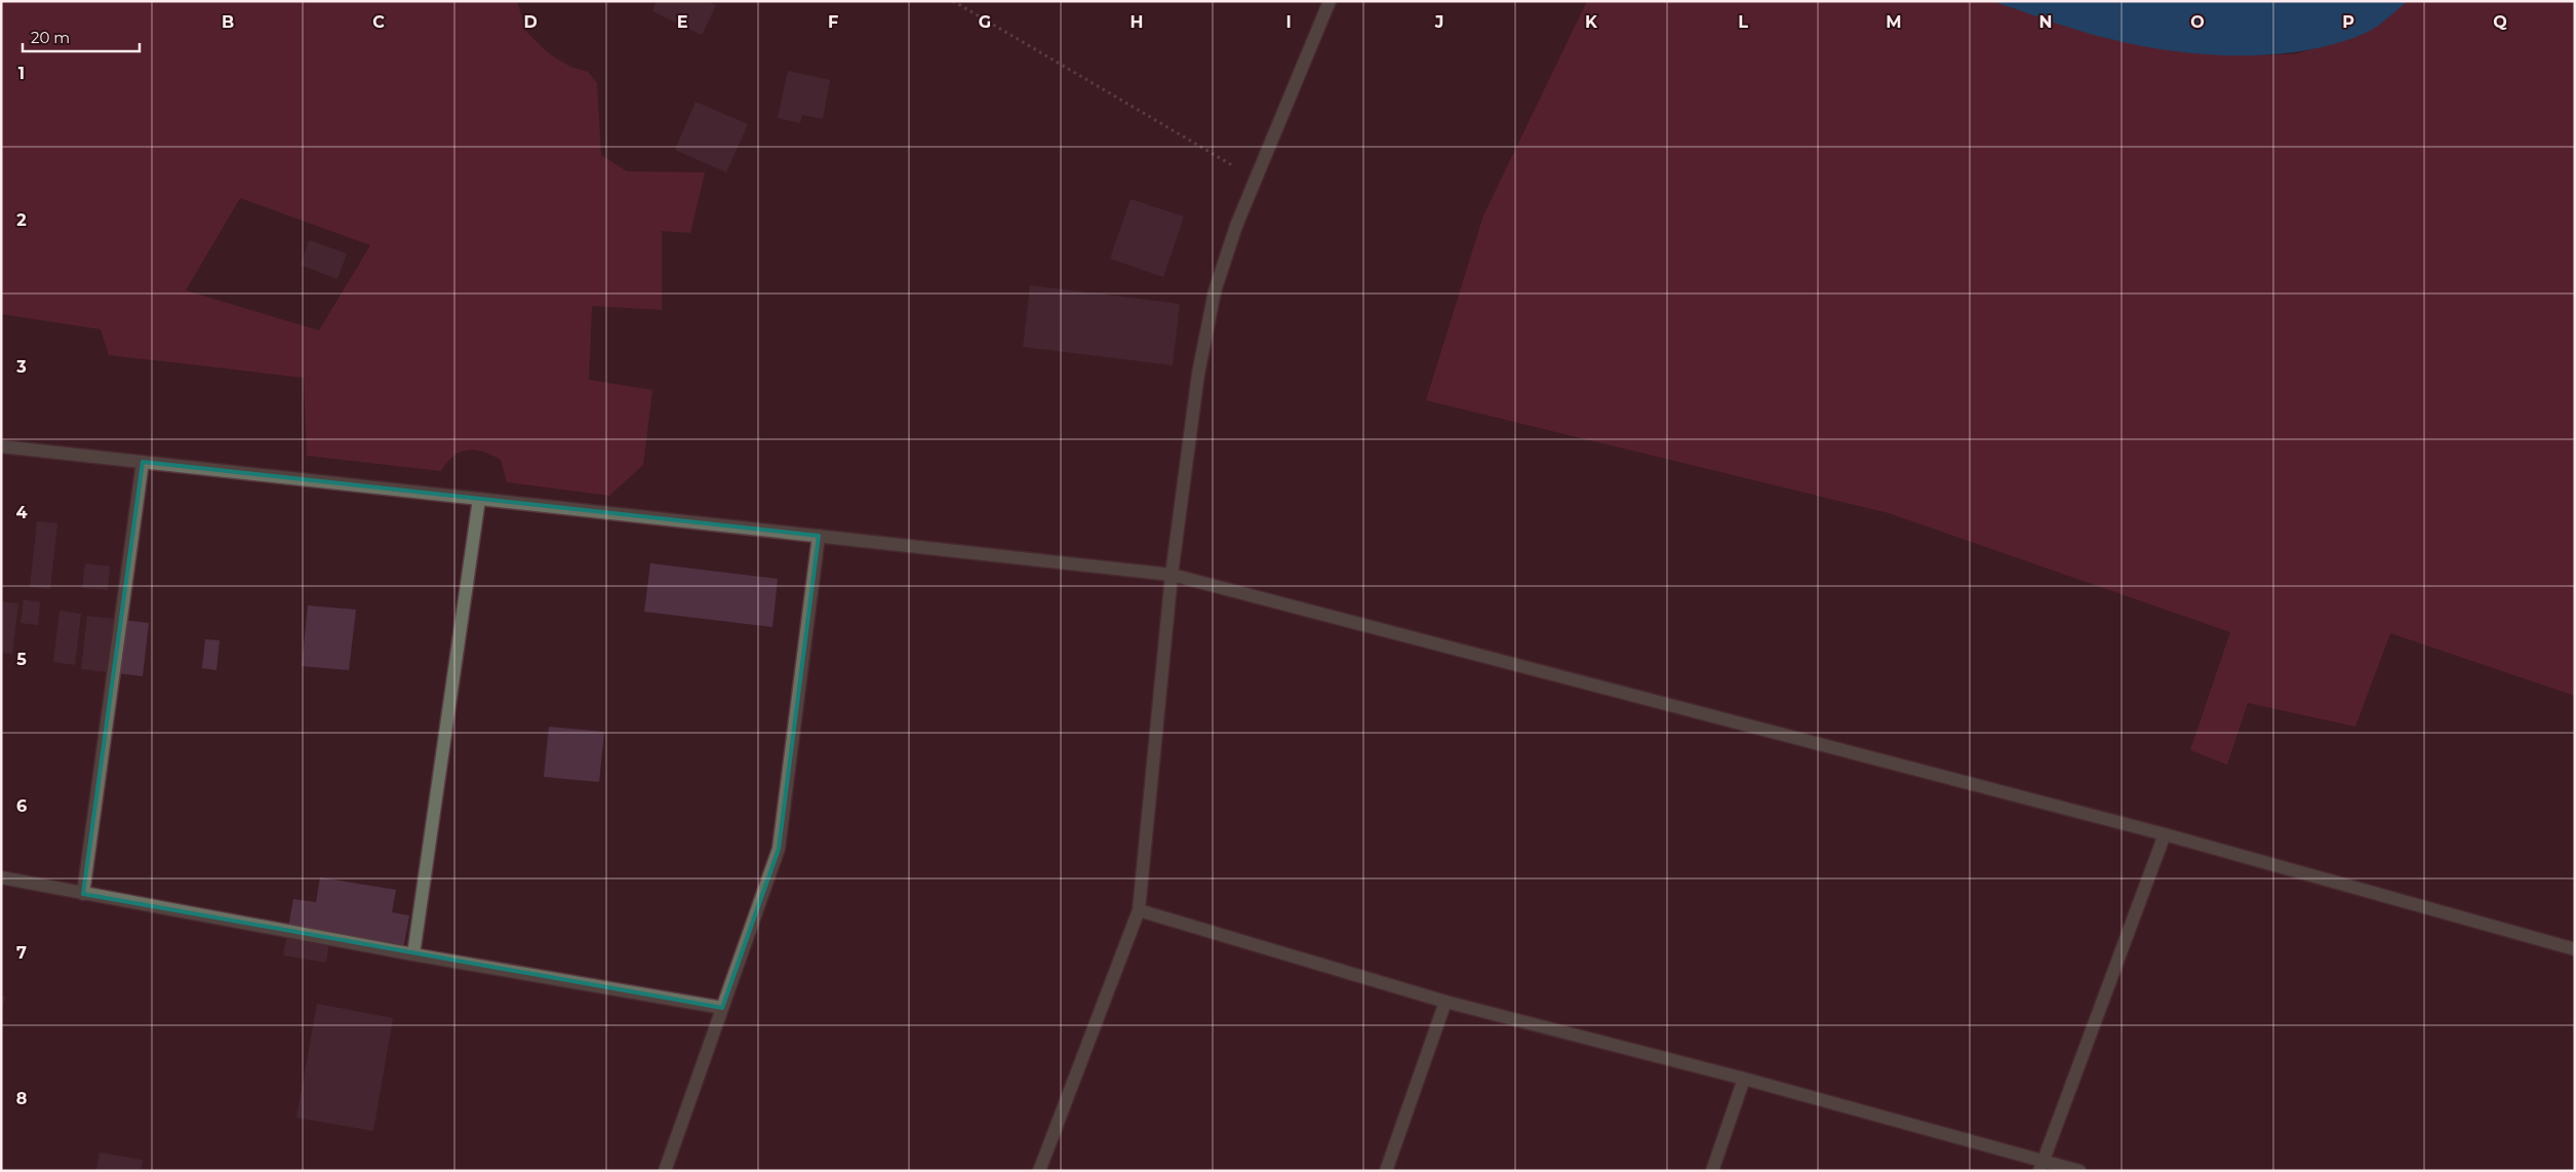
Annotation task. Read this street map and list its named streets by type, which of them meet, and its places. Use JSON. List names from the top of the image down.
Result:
{
  "scale_bar": "20 m",
  "grid": {
    "columns": [
      "B",
      "C",
      "D",
      "E",
      "F",
      "G",
      "H",
      "I",
      "J",
      "K",
      "L",
      "M",
      "N",
      "O",
      "P",
      "Q"
    ],
    "rows": [
      "1",
      "2",
      "3",
      "4",
      "5",
      "6",
      "7",
      "8"
    ]
  }
}
